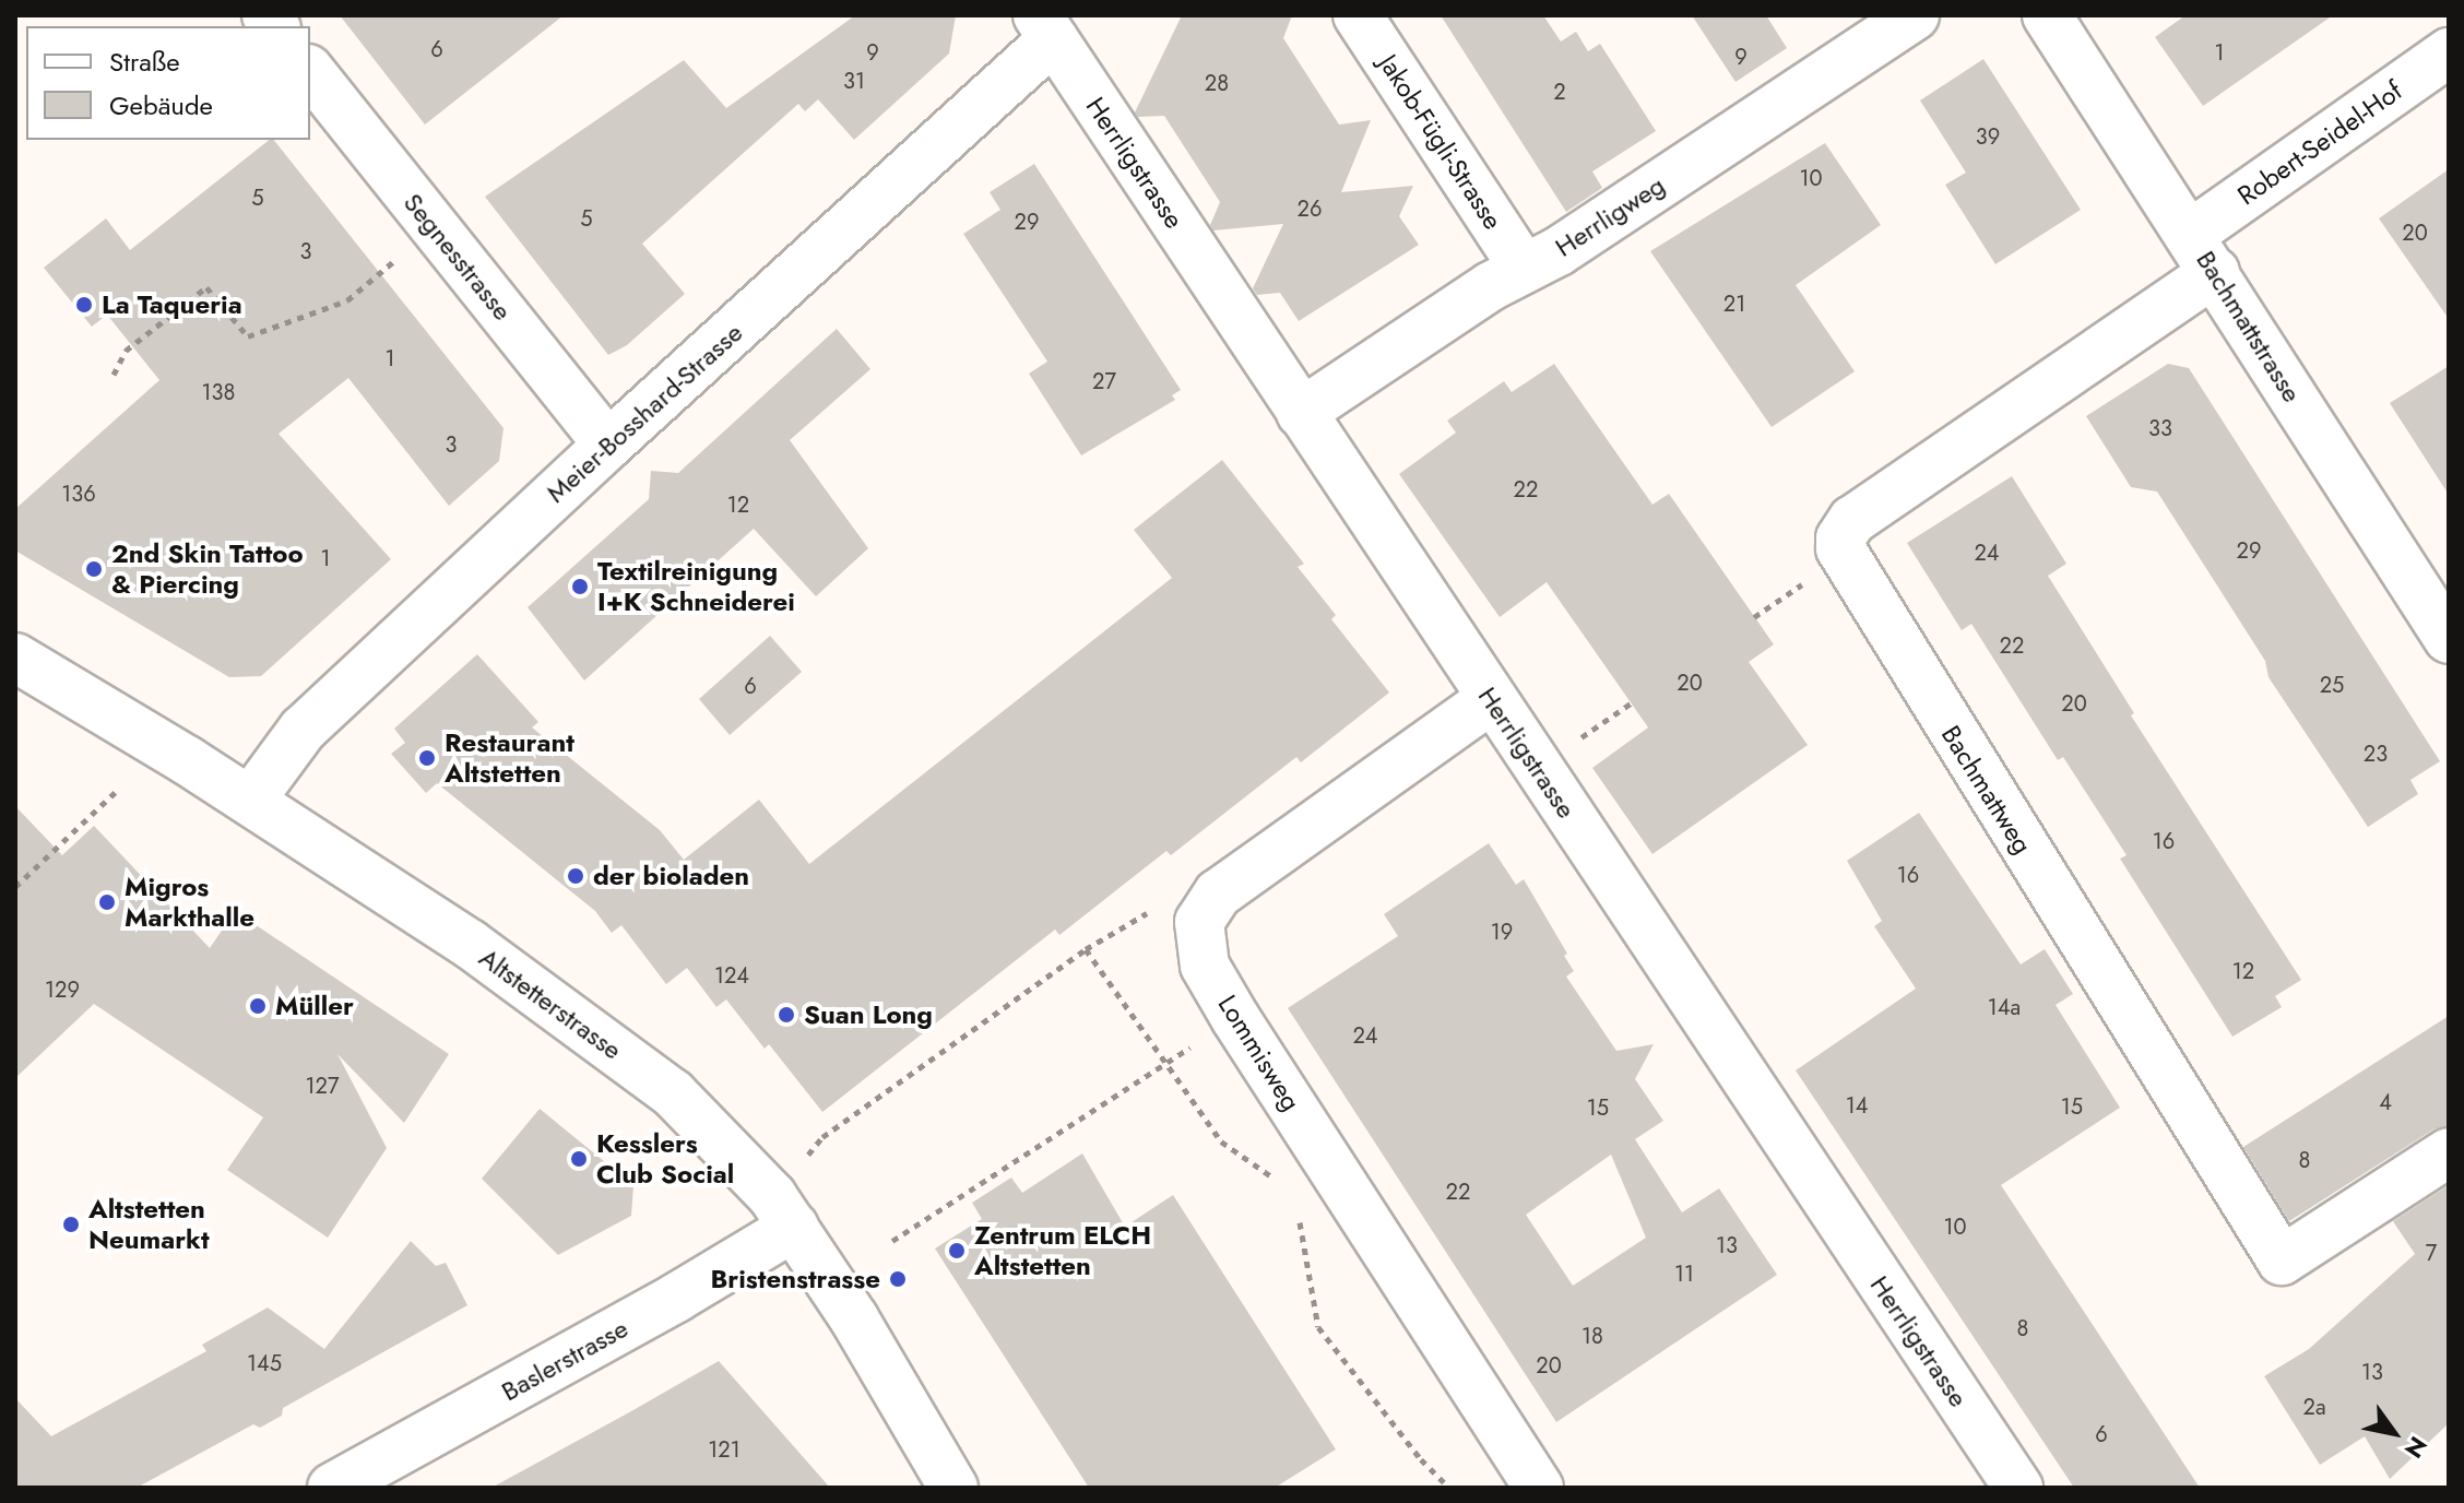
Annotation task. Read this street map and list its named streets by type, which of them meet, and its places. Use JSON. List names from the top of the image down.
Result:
{
  "streets": {
    "street": [
      "Jakob-Fügli-Strasse",
      "Robert-Seidel-Hof",
      "Herrligstrasse",
      "Herrligweg",
      "Segnesstrasse",
      "Bachmattstrasse",
      "Meier-Bosshard-Strasse",
      "Bachmattweg",
      "Altstetterstrasse",
      "Lommisweg",
      "Baslerstrasse"
    ]
  },
  "crossings": [
    ["Jakob-Fügli-Strasse", "Herrligweg"],
    ["Robert-Seidel-Hof", "Bachmattstrasse"],
    ["Robert-Seidel-Hof", "Bachmattweg"],
    ["Herrligstrasse", "Herrligweg"],
    ["Herrligstrasse", "Meier-Bosshard-Strasse"],
    ["Segnesstrasse", "Meier-Bosshard-Strasse"],
    ["Bachmattstrasse", "Bachmattweg"],
    ["Meier-Bosshard-Strasse", "Altstetterstrasse"],
    ["Altstetterstrasse", "Baslerstrasse"]
  ],
  "places": [
    "La Taqueria",
    "2nd Skin Tattoo & Piercing",
    "Textilreinigung I+K Schneiderei",
    "Restaurant Altstetten",
    "der bioladen",
    "Migros Markthalle",
    "Müller",
    "Suan Long",
    "Kesslers Club Social",
    "Altstetten Neumarkt",
    "Zentrum ELCH Altstetten",
    "Bristenstrasse"
  ],
  "house_numbers": [
    "6",
    "9",
    "1",
    "9",
    "31",
    "28",
    "2",
    "39",
    "10",
    "5",
    "26",
    "5",
    "29",
    "20",
    "3",
    "21",
    "1",
    "27",
    "138",
    "33",
    "3",
    "22",
    "136",
    "12",
    "29",
    "24",
    "1",
    "22",
    "20",
    "25",
    "6",
    "20",
    "23",
    "16",
    "16",
    "19",
    "12",
    "124",
    "129",
    "14a",
    "24",
    "127",
    "4",
    "14",
    "15",
    "15",
    "8",
    "22",
    "10",
    "13",
    "7",
    "11",
    "8",
    "18",
    "145",
    "20",
    "13",
    "2a",
    "6",
    "121"
  ],
  "legend": ["Straße", "Gebäude"],
  "north": "bottom right"
}
